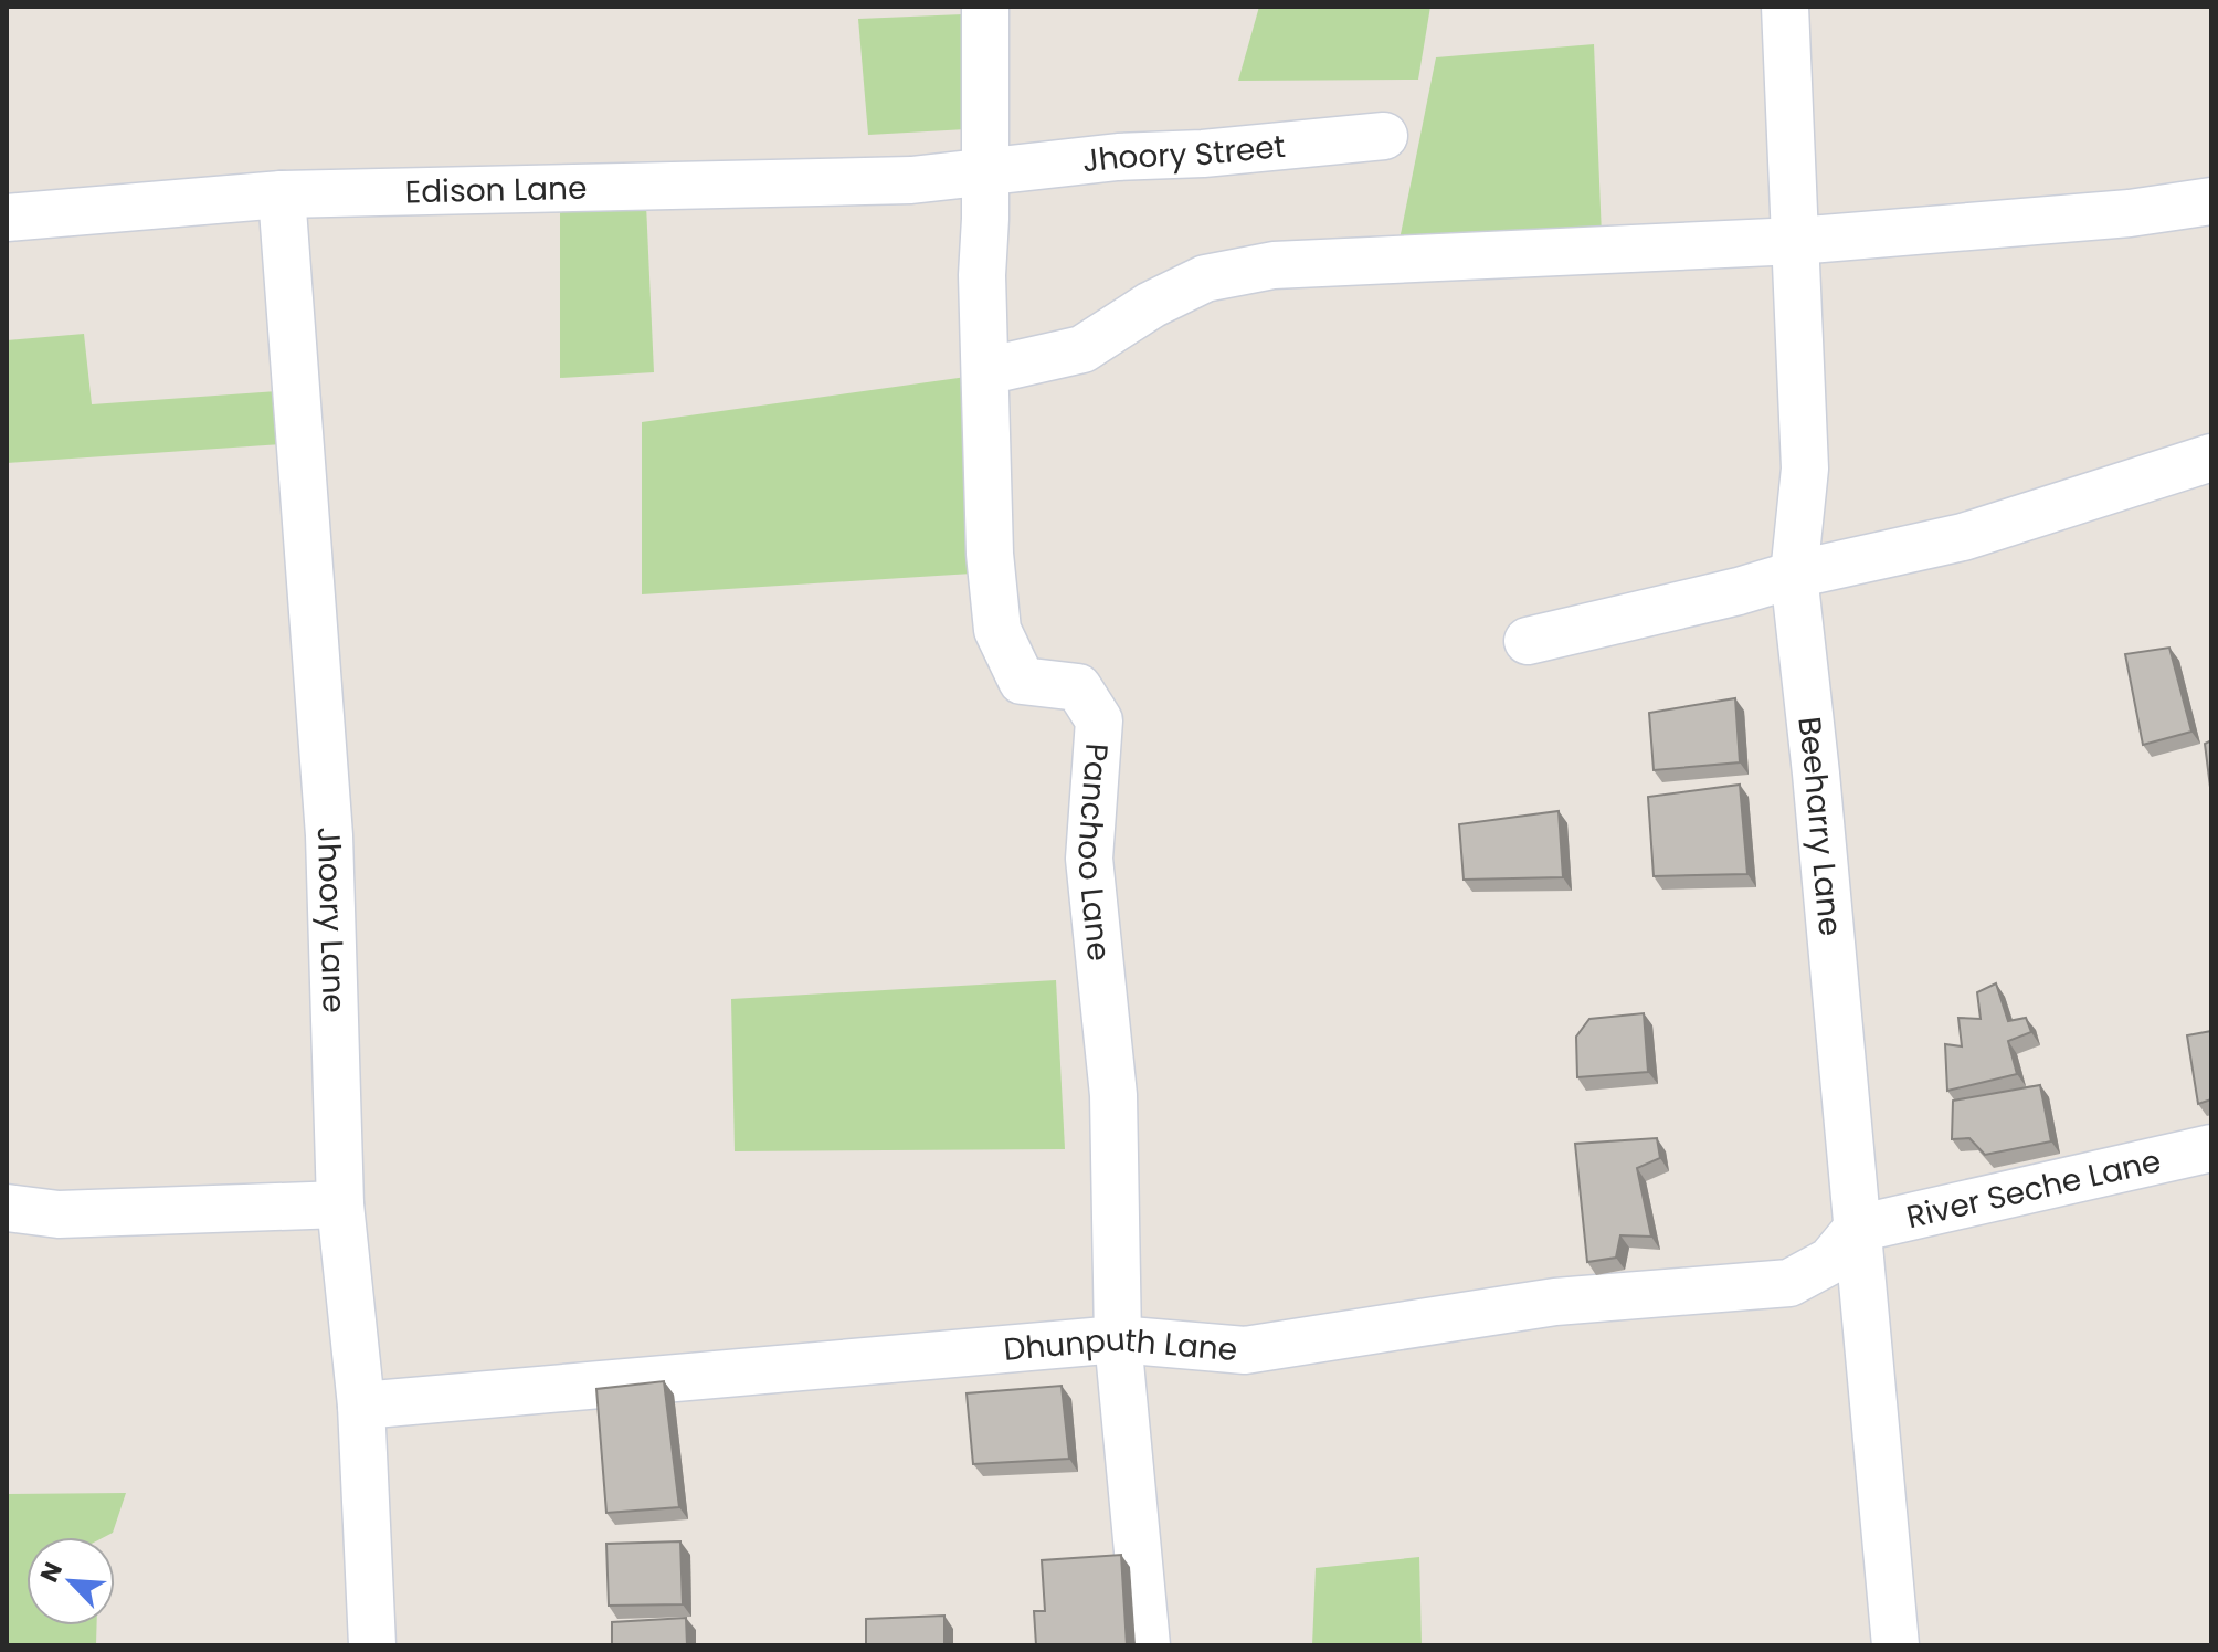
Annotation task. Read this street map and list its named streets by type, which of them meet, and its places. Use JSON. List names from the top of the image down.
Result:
{
  "streets": {
    "street": [
      "Jhoory Street",
      "Edison Lane",
      "Beeharry Lane",
      "Panchoo Lane",
      "Jhoory Lane",
      "River Seche Lane",
      "Dhunputh Lane"
    ]
  },
  "crossings": [
    ["Jhoory Street", "Edison Lane"],
    ["Edison Lane", "Jhoory Lane"],
    ["Beeharry Lane", "River Seche Lane"],
    ["Beeharry Lane", "Dhunputh Lane"],
    ["Panchoo Lane", "Dhunputh Lane"],
    ["Jhoory Lane", "Dhunputh Lane"],
    ["River Seche Lane", "Dhunputh Lane"]
  ],
  "north": "top left"
}
